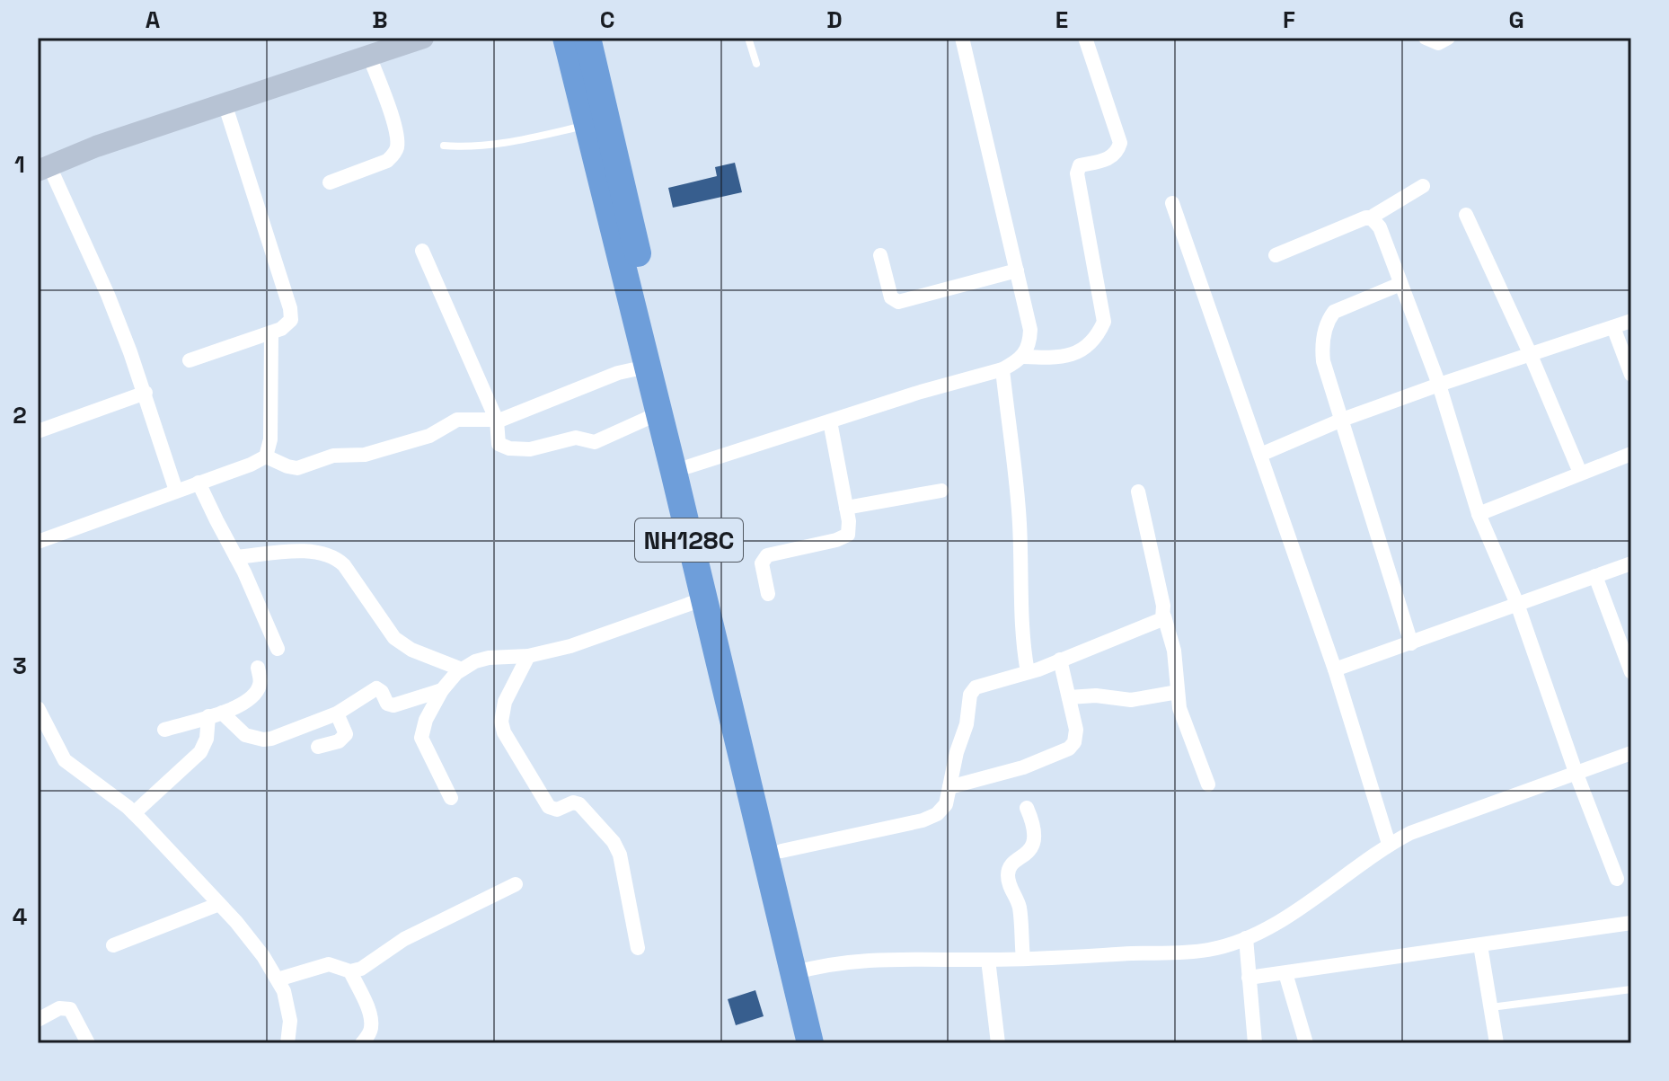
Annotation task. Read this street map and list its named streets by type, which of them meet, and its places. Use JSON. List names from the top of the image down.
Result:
{
  "streets": {
    "highway": ["NH128C"]
  },
  "grid": {
    "columns": [
      "A",
      "B",
      "C",
      "D",
      "E",
      "F",
      "G"
    ],
    "rows": [
      "1",
      "2",
      "3",
      "4"
    ]
  }
}
